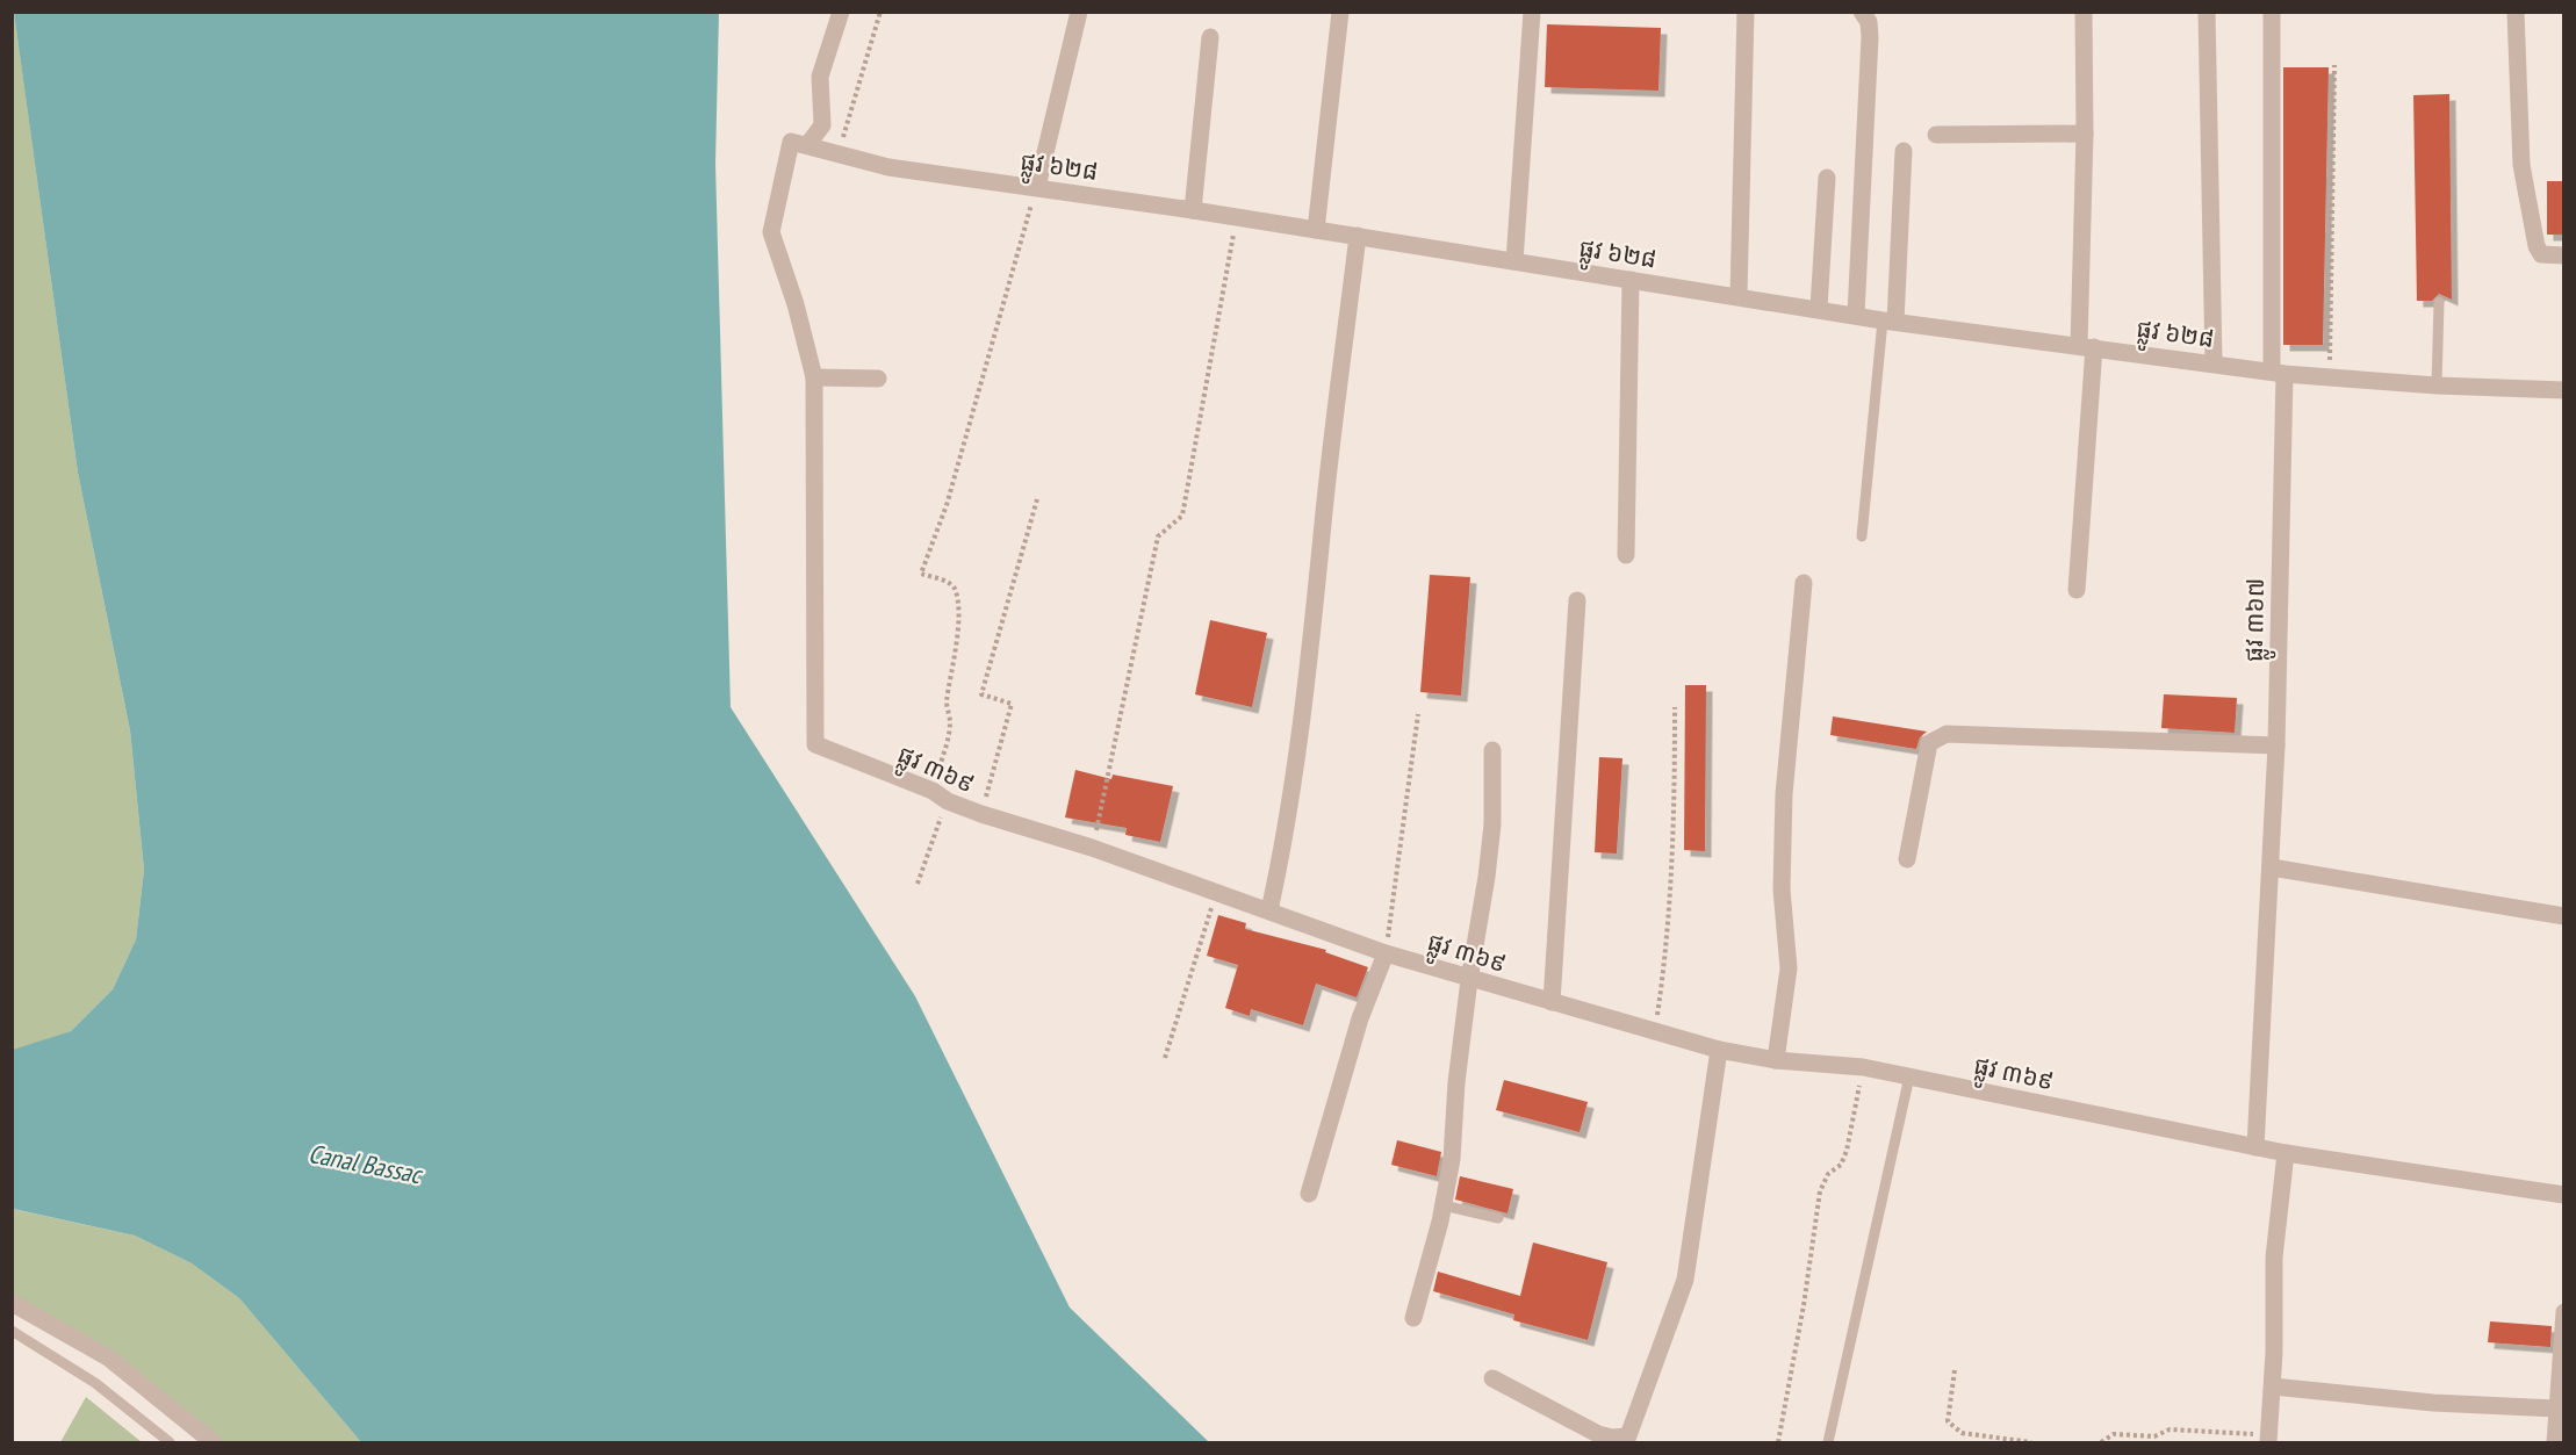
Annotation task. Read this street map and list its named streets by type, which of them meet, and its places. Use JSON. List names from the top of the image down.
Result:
{
  "streets": {
    "street": ["ផ្លូវ ៦២៨", "ផ្លូវ ៣៦៧", "ផ្លូវ ៣៦៩"]
  },
  "crossings": [
    ["ផ្លូវ ៦២៨", "ផ្លូវ ៣៦៧"],
    ["ផ្លូវ ៦២៨", "ផ្លូវ ៣៦៩"],
    ["ផ្លូវ ៣៦៧", "ផ្លូវ ៣៦៩"]
  ],
  "water": ["Canal Bassac"]
}
